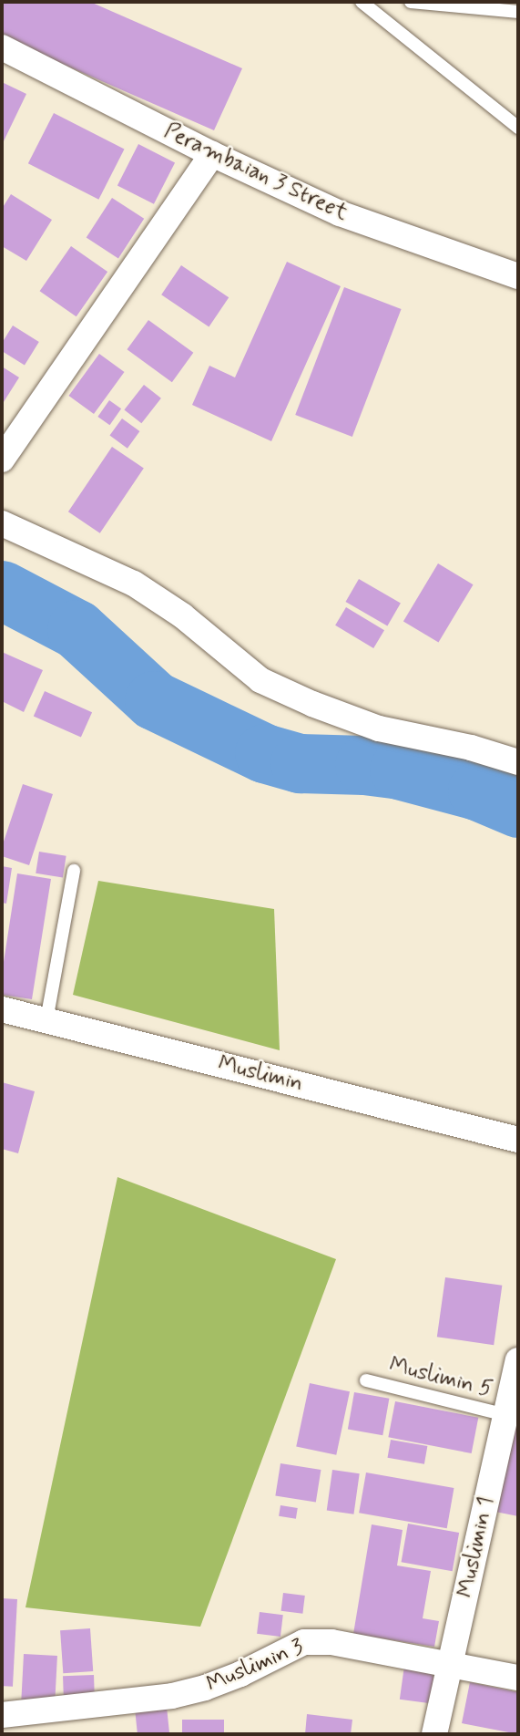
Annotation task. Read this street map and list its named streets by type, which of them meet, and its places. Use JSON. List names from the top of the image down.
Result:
{
  "streets": {
    "street": [
      "Perambaian 3 Street",
      "Muslimin",
      "Muslimin 1",
      "Muslimin 3"
    ],
    "lane": ["Muslimin 5"]
  },
  "crossings": [
    ["Muslimin 5", "Muslimin 1"],
    ["Muslimin 1", "Muslimin 3"]
  ]
}
